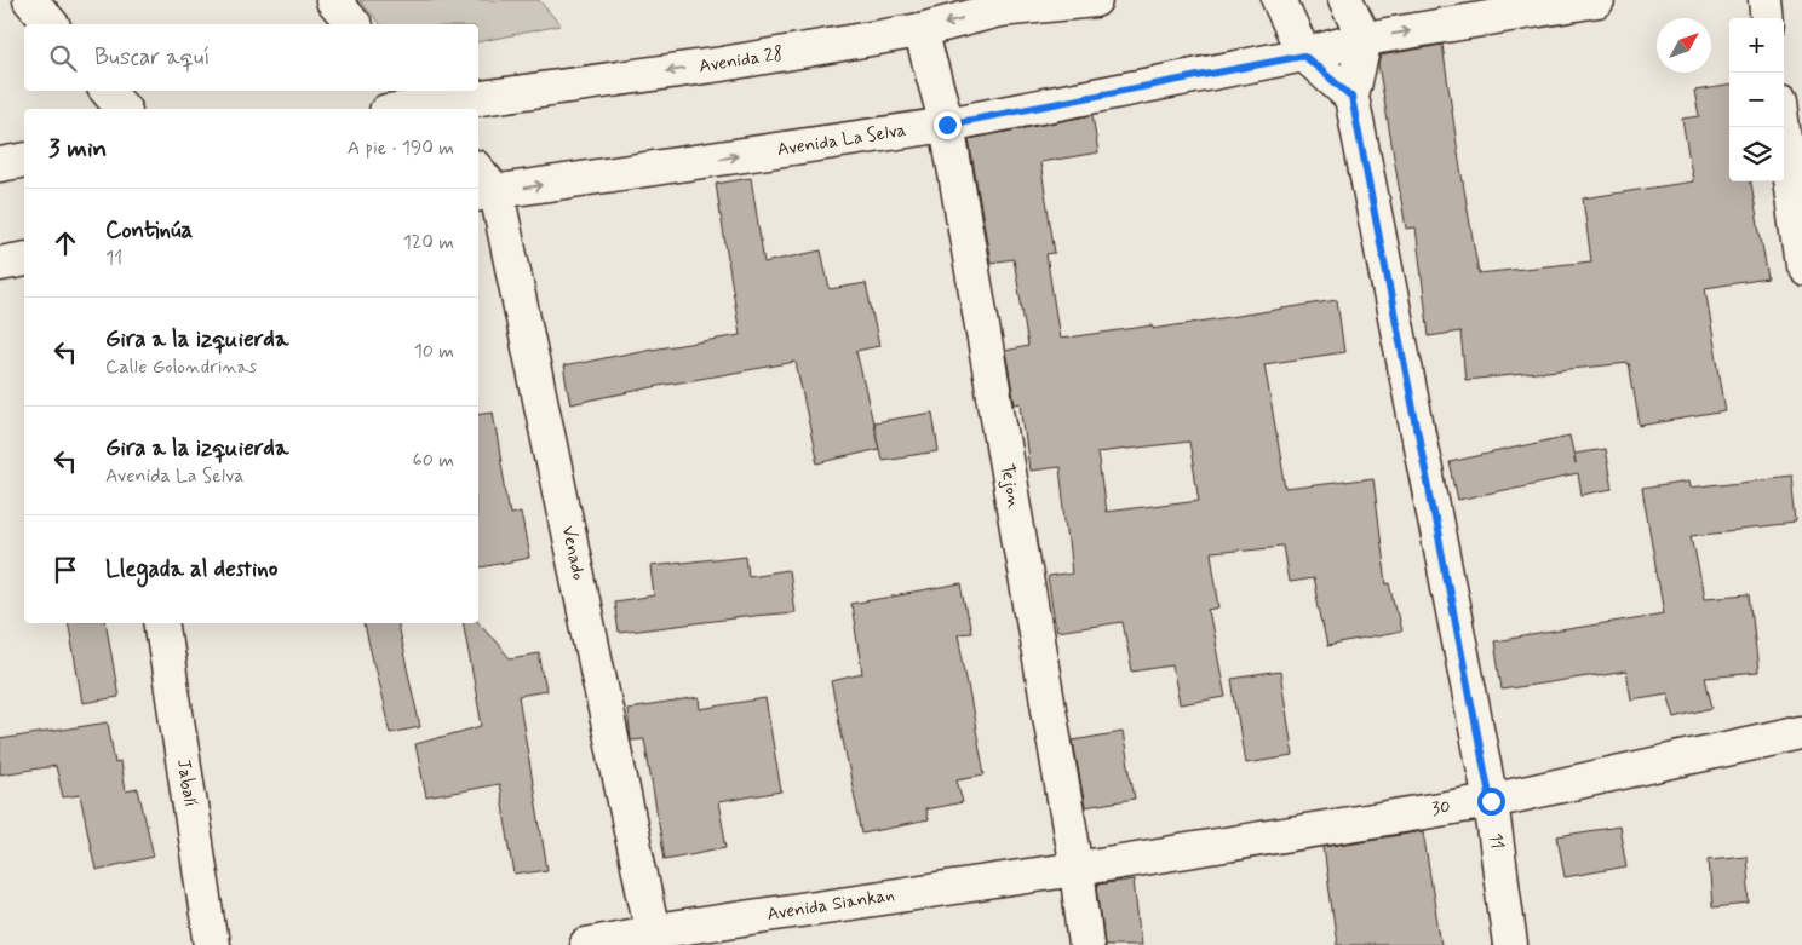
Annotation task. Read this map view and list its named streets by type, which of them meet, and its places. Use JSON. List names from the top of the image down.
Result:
{
  "streets": {
    "street": [
      "Avenida 28",
      "Avenida La Selva",
      "Tejon",
      "Venado",
      "Jabalí",
      "30",
      "11",
      "Avenida Siankan"
    ]
  },
  "crossings": [
    ["Avenida 28", "Tejon"],
    ["Avenida La Selva", "Tejon"],
    ["Avenida La Selva", "Venado"],
    ["Tejon", "30"],
    ["Tejon", "Avenida Siankan"],
    ["Venado", "Avenida Siankan"],
    ["30", "11"],
    ["30", "Avenida Siankan"]
  ],
  "one_way": ["Avenida 28", "Avenida La Selva"],
  "north": "top right",
  "page": {
    "map_buttons": ["+", "−"],
    "search": "Buscar aquí",
    "heading": ["3 min", "A pie · 190 m"],
    "list": [
      ["Continúa", "11", "120 m"],
      ["Gira a la izquierda", "Calle Golondrinas", "10 m"],
      ["Gira a la izquierda", "Avenida La Selva", "60 m"],
      "Llegada al destino"
    ]
  }
}
